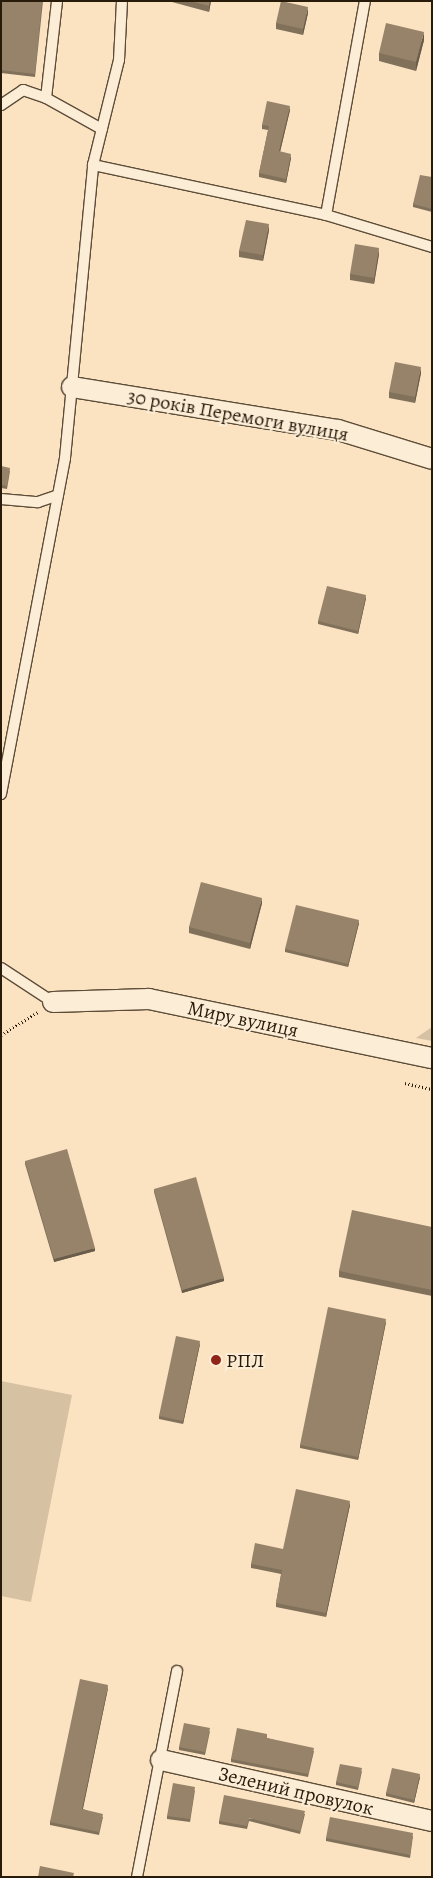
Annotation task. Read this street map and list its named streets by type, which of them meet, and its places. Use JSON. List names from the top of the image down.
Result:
{
  "streets": {
    "street": ["30 років Перемоги вулиця", "Миру вулиця", "Зелений провулок"]
  },
  "places": ["РПЛ"]
}
